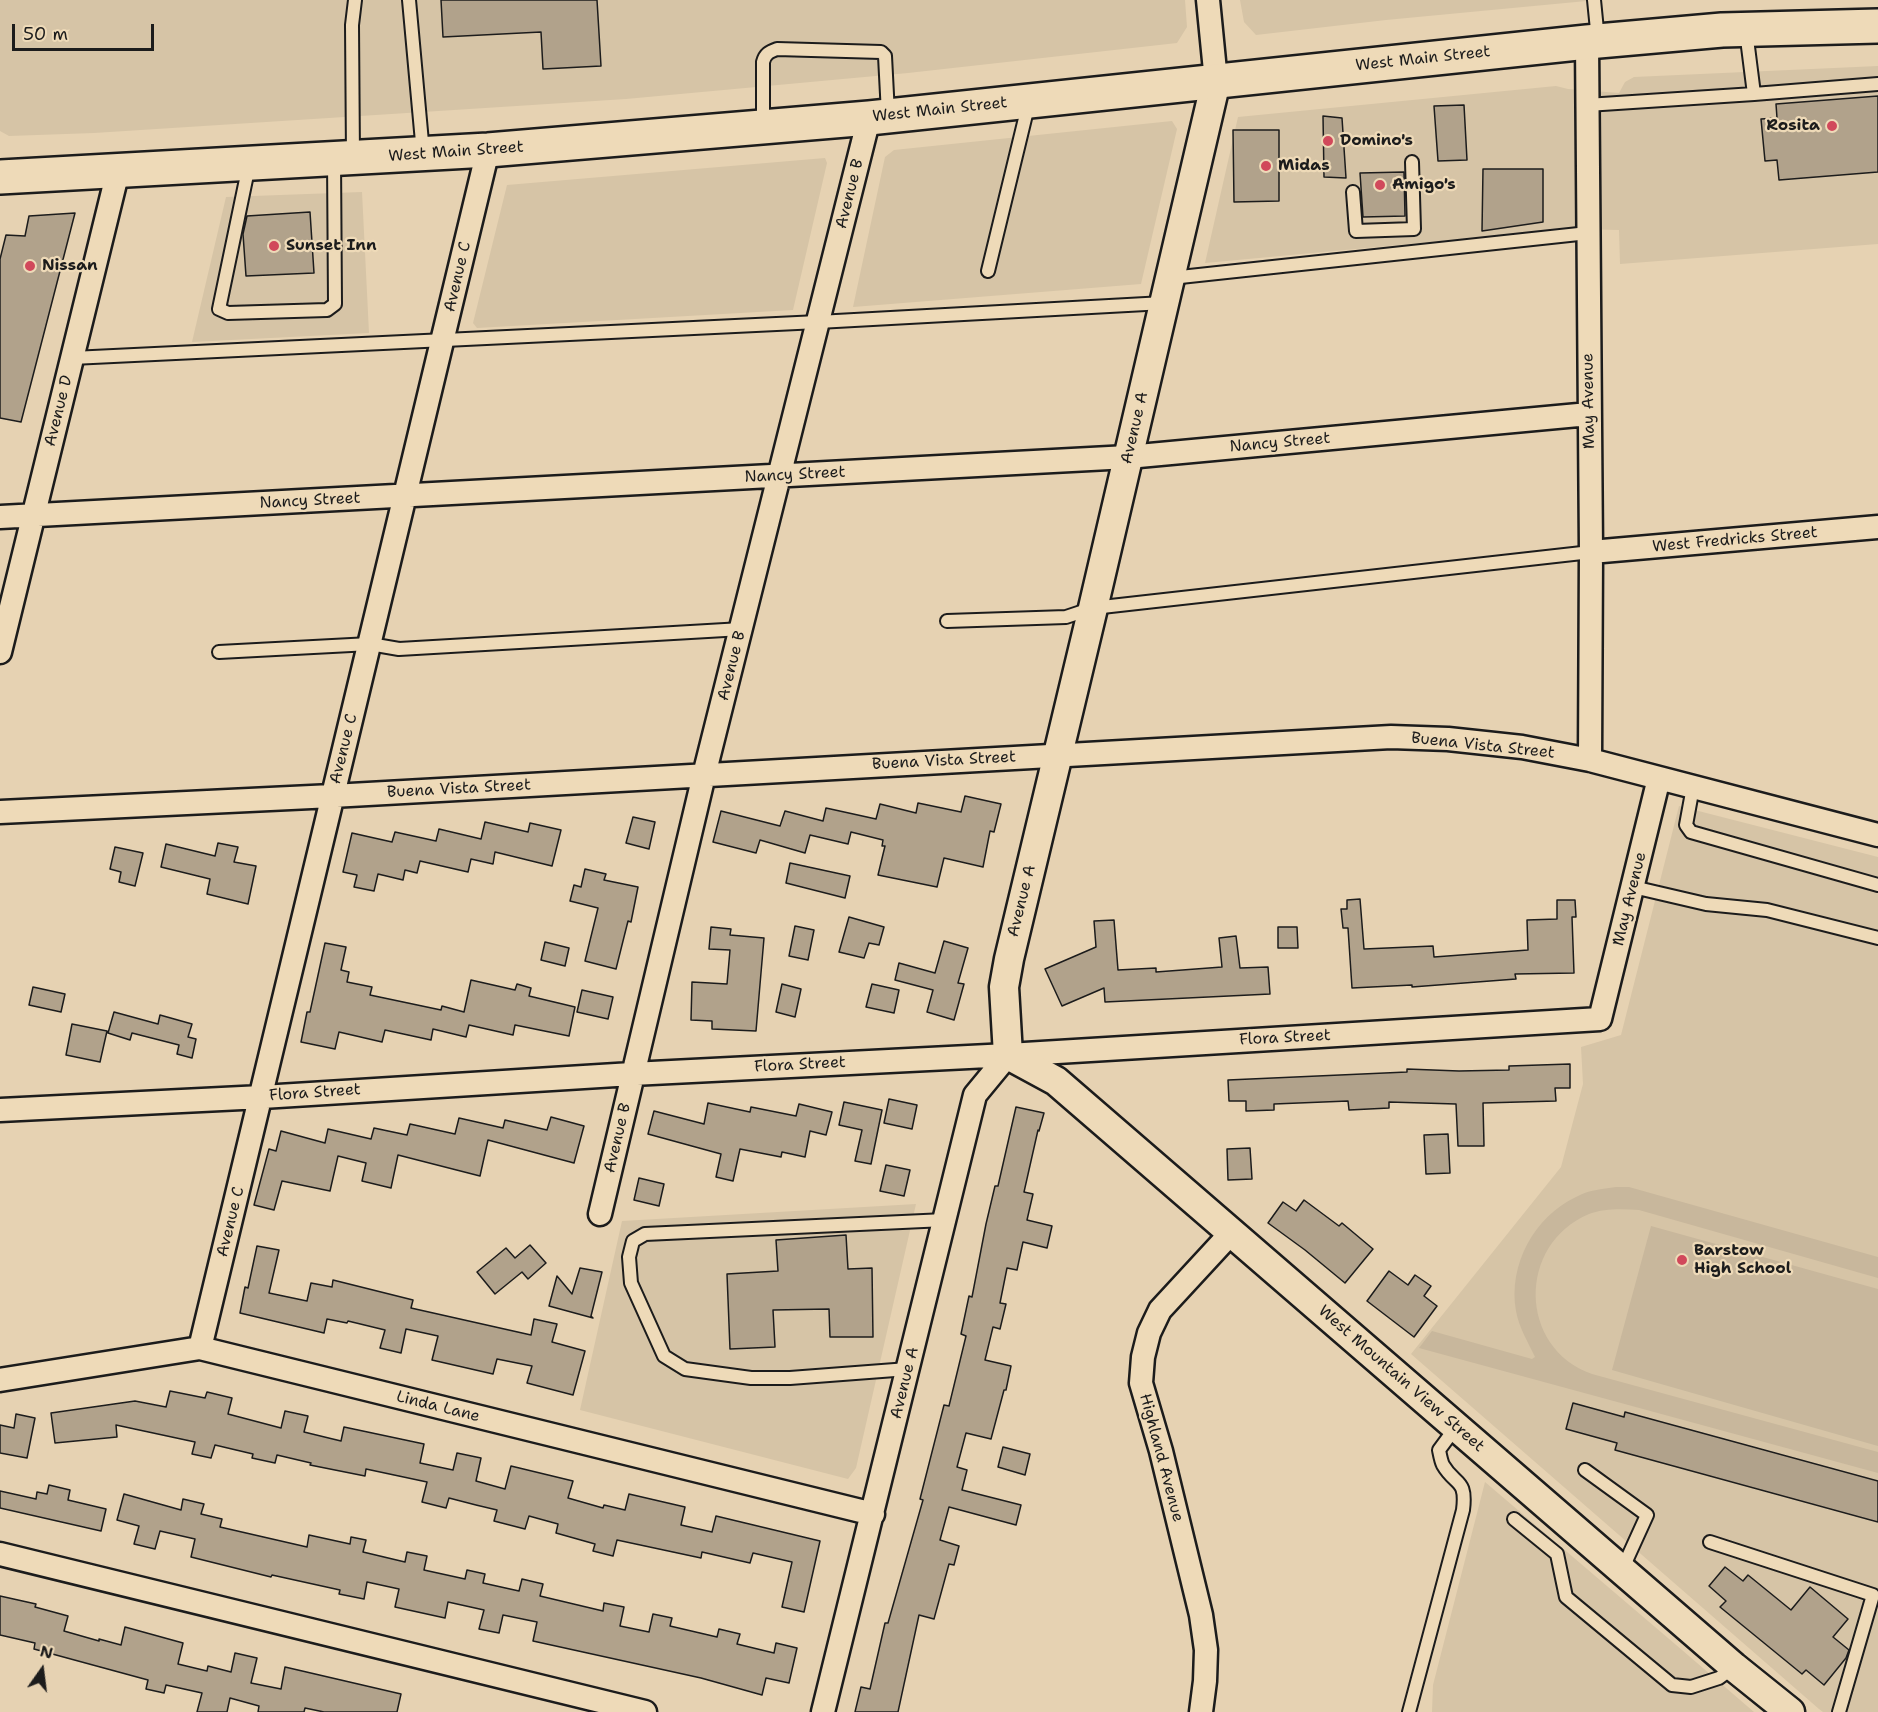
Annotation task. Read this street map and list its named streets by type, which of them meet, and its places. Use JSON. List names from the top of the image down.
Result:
{
  "streets": {
    "main road": ["West Main Street"],
    "street": [
      "Avenue B",
      "Avenue C",
      "May Avenue",
      "Avenue D",
      "Avenue A",
      "Nancy Street",
      "West Fredricks Street",
      "Buena Vista Street",
      "Flora Street",
      "West Mountain View Street",
      "Linda Lane",
      "Highland Avenue"
    ]
  },
  "crossings": [
    ["West Main Street", "Avenue B"],
    ["West Main Street", "Avenue C"],
    ["West Main Street", "May Avenue"],
    ["West Main Street", "Avenue D"],
    ["West Main Street", "Avenue A"],
    ["Avenue B", "Nancy Street"],
    ["Avenue B", "Buena Vista Street"],
    ["Avenue B", "Flora Street"],
    ["Avenue C", "Nancy Street"],
    ["Avenue C", "Buena Vista Street"],
    ["Avenue C", "Flora Street"],
    ["Avenue C", "Linda Lane"],
    ["May Avenue", "Nancy Street"],
    ["May Avenue", "West Fredricks Street"],
    ["May Avenue", "Buena Vista Street"],
    ["May Avenue", "Flora Street"],
    ["Avenue D", "Nancy Street"],
    ["Avenue A", "Nancy Street"],
    ["Avenue A", "Buena Vista Street"],
    ["Avenue A", "Flora Street"],
    ["Avenue A", "West Mountain View Street"],
    ["Avenue A", "Linda Lane"],
    ["Flora Street", "West Mountain View Street"],
    ["West Mountain View Street", "Highland Avenue"]
  ],
  "places": [
    "Rosita",
    "Domino's",
    "Midas",
    "Amigo's",
    "Sunset Inn",
    "Nissan",
    "Barstow High School"
  ],
  "scale_bar": "50 m",
  "north": "top"
}
